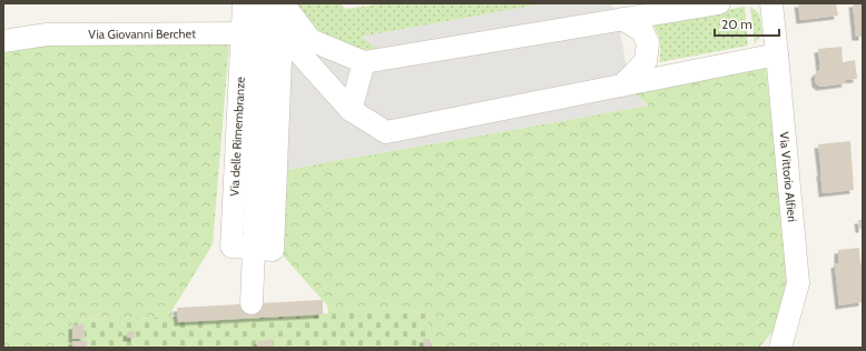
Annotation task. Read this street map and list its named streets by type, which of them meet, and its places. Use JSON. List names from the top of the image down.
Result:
{
  "streets": {
    "street": ["Via Giovanni Berchet", "Via delle Rimembranze", "Via Vittorio Alfieri"]
  },
  "crossings": [
    ["Via Giovanni Berchet", "Via delle Rimembranze"]
  ],
  "scale_bar": "20 m"
}
